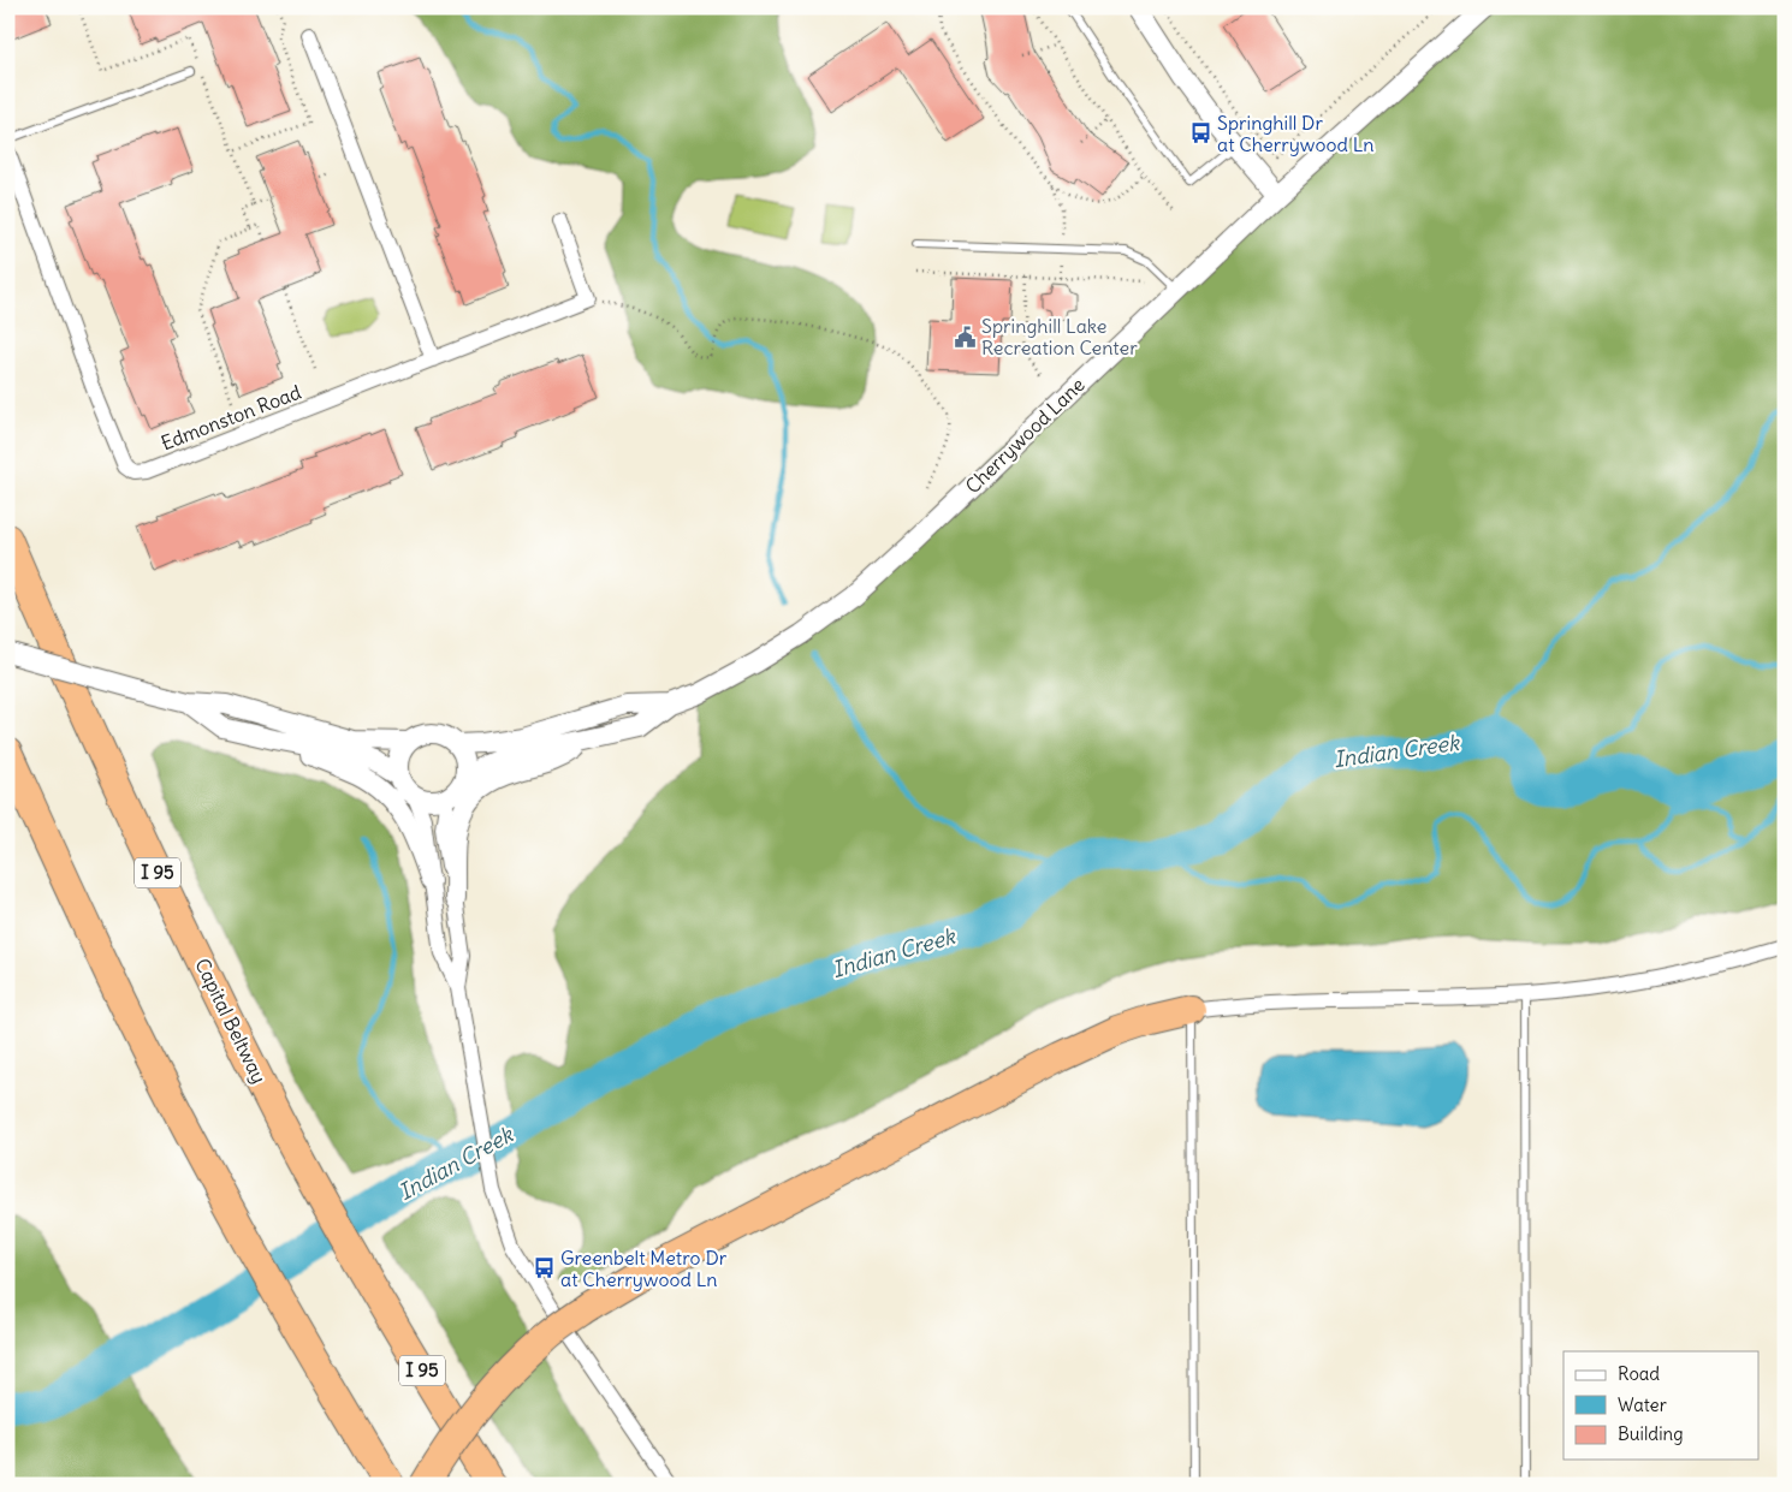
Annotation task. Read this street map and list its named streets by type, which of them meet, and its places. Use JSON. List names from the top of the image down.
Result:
{
  "streets": {
    "highway": ["I 95", "Capital Beltway"],
    "street": ["Edmonston Road", "Cherrywood Lane"]
  },
  "water": ["Indian Creek"],
  "places": {
    "bus stop": ["Springhill Dr at Cherrywood Ln", "Greenbelt Metro Dr at Cherrywood Ln"],
    "public building": ["Springhill Lake Recreation Center"]
  },
  "legend": ["Road", "Water", "Building"]
}
